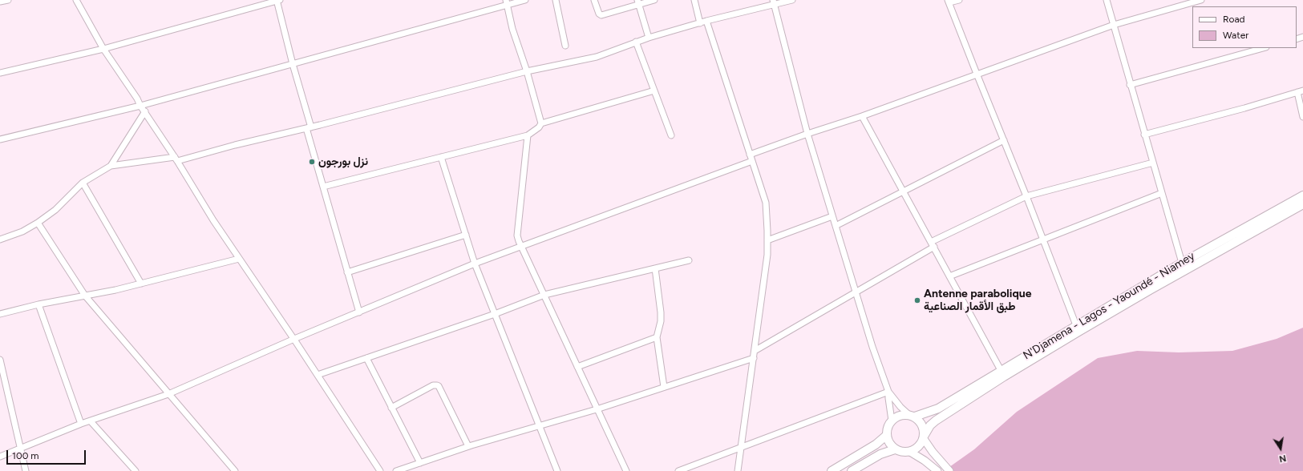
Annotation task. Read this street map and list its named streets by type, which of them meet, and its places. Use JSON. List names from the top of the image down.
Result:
{
  "streets": {
    "highway": ["N'Djamena - Lagos - Yaoundé - Niamey"]
  },
  "places": ["نزل بورجون", "Antenne parabolique طبق الأقمار الصناعية"],
  "legend": ["Road", "Water"],
  "scale_bar": "100 m",
  "north": "bottom"
}
